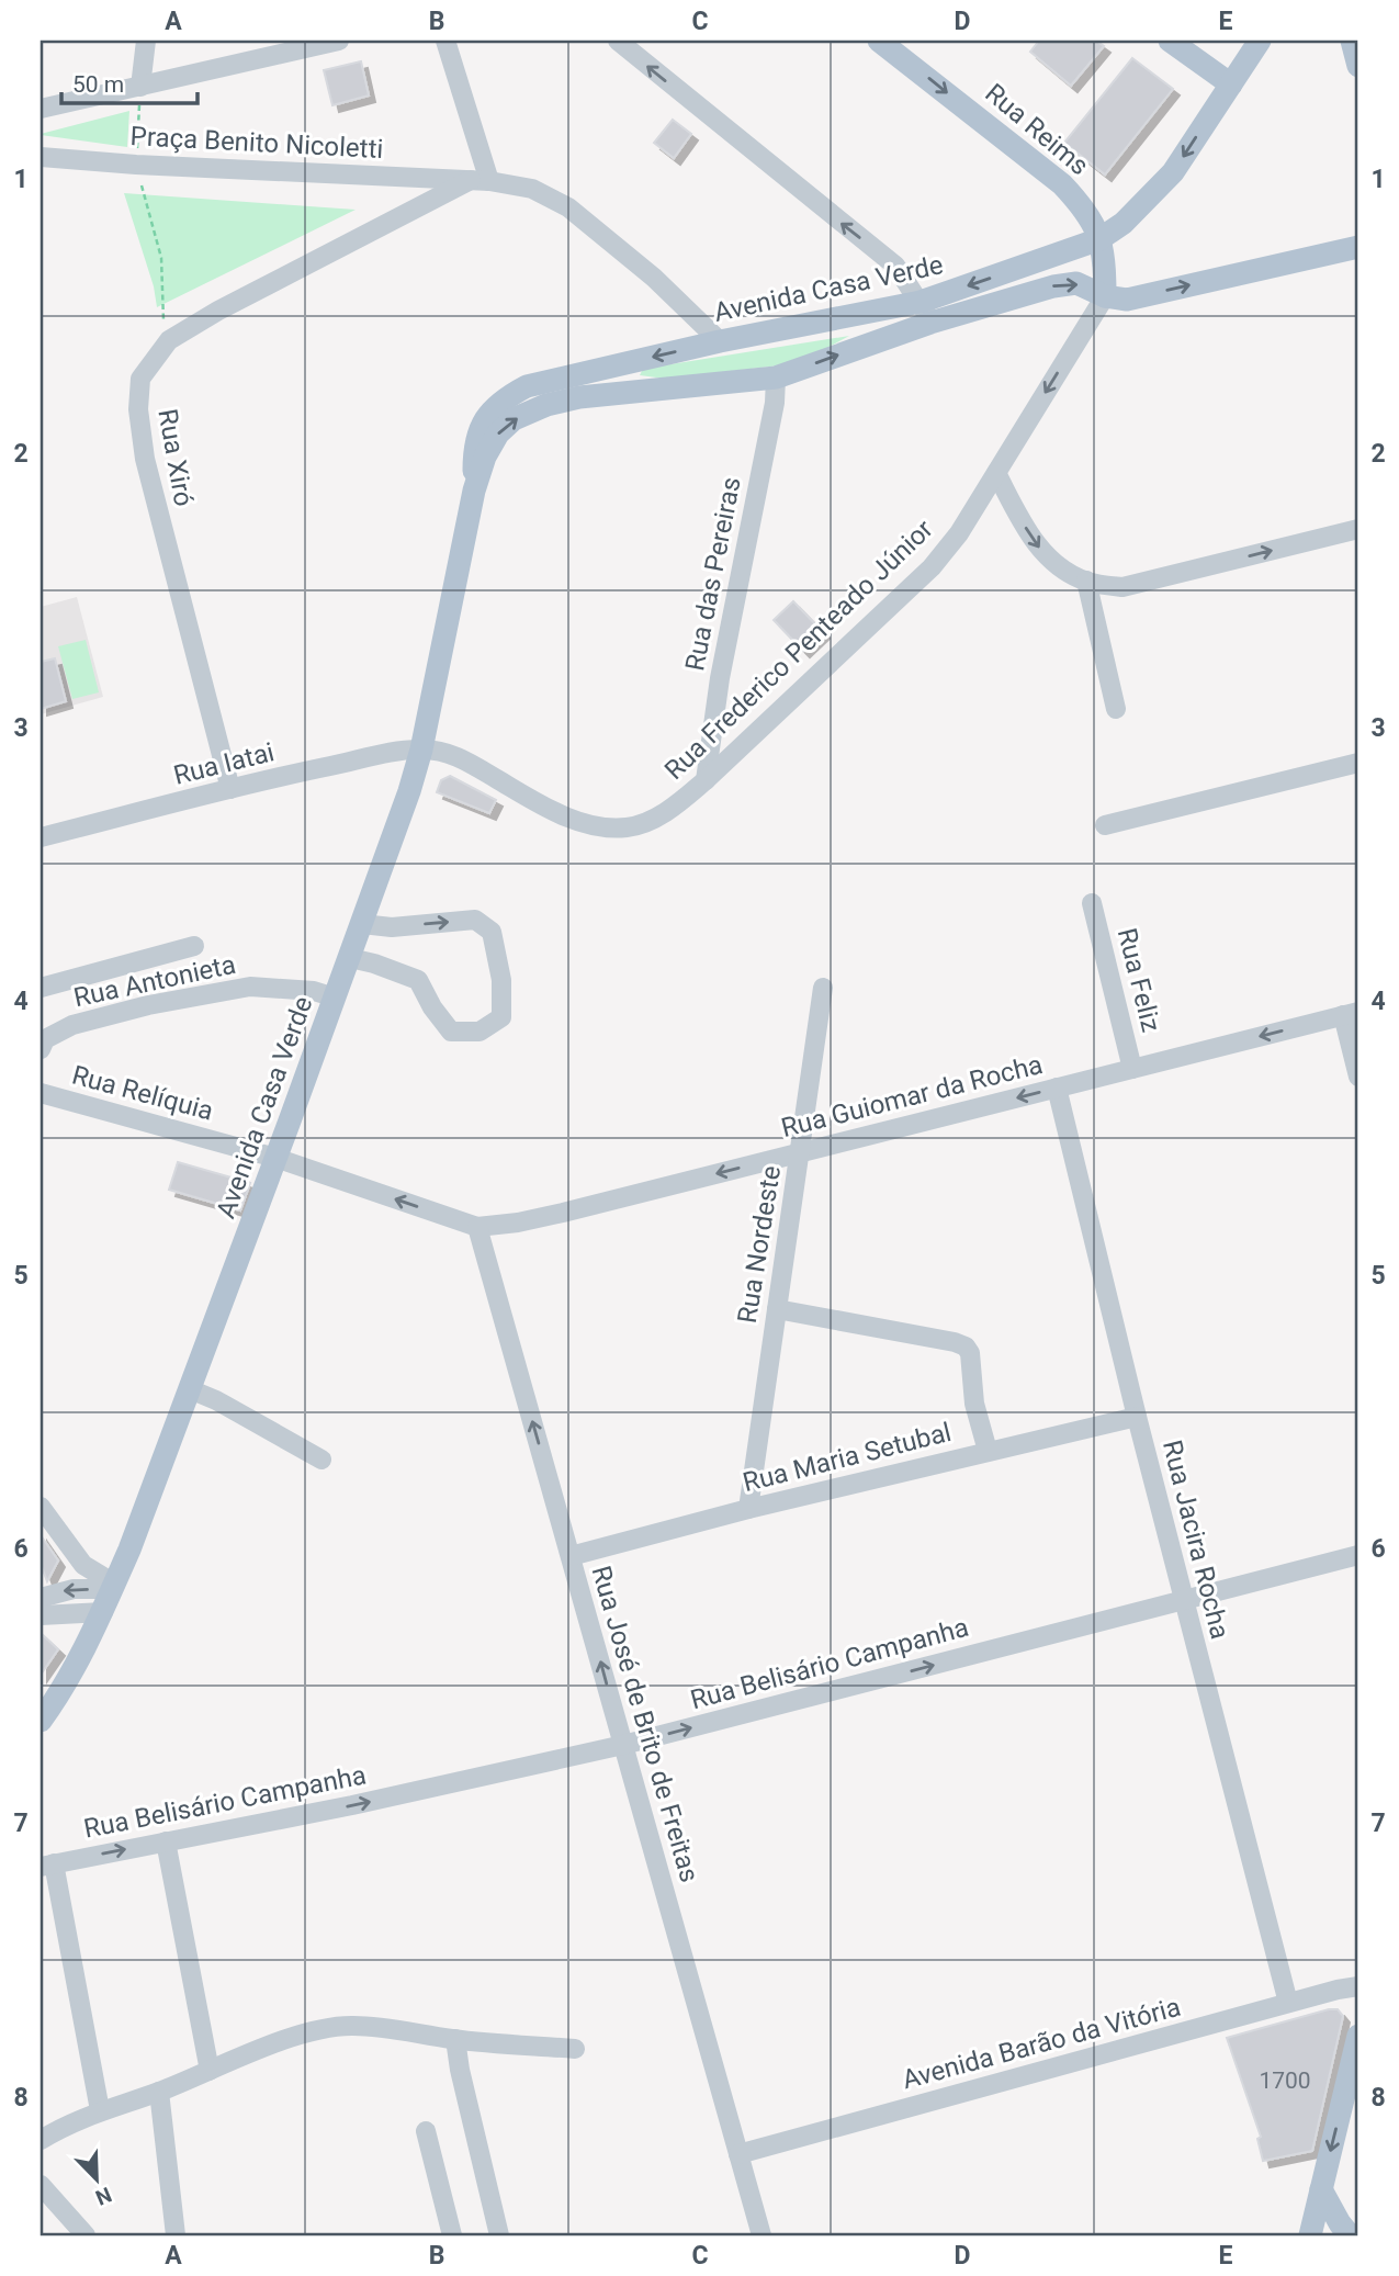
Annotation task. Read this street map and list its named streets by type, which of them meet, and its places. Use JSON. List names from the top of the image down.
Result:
{
  "streets": {
    "main road": ["Rua Reims", "Avenida Casa Verde"],
    "street": [
      "Praça Benito Nicoletti",
      "Rua Xiró",
      "Rua das Pereiras",
      "Rua Frederico Penteado Júnior",
      "Rua Iatai",
      "Rua Feliz",
      "Rua Antonieta",
      "Rua Relíquia",
      "Rua Guiomar da Rocha",
      "Rua Nordeste",
      "Rua Maria Setubal",
      "Rua Jacira Rocha",
      "Rua Belisário Campanha",
      "Rua José de Brito de Freitas",
      "Avenida Barão da Vitória"
    ]
  },
  "crossings": [
    ["Rua Reims", "Avenida Casa Verde"],
    ["Rua Reims", "Rua Frederico Penteado Júnior"],
    ["Praça Benito Nicoletti", "Avenida Casa Verde"],
    ["Praça Benito Nicoletti", "Rua Xiró"],
    ["Avenida Casa Verde", "Rua das Pereiras"],
    ["Avenida Casa Verde", "Rua Frederico Penteado Júnior"],
    ["Avenida Casa Verde", "Rua Iatai"],
    ["Avenida Casa Verde", "Rua Antonieta"],
    ["Avenida Casa Verde", "Rua Relíquia"],
    ["Rua Xiró", "Rua Iatai"],
    ["Rua das Pereiras", "Rua Frederico Penteado Júnior"],
    ["Rua Frederico Penteado Júnior", "Rua Iatai"],
    ["Rua Feliz", "Rua Guiomar da Rocha"],
    ["Rua Relíquia", "Rua Guiomar da Rocha"],
    ["Rua Relíquia", "Rua José de Brito de Freitas"],
    ["Rua Guiomar da Rocha", "Rua Nordeste"],
    ["Rua Guiomar da Rocha", "Rua Jacira Rocha"],
    ["Rua Guiomar da Rocha", "Rua José de Brito de Freitas"],
    ["Rua Nordeste", "Rua Maria Setubal"],
    ["Rua Maria Setubal", "Rua Jacira Rocha"],
    ["Rua Maria Setubal", "Rua José de Brito de Freitas"],
    ["Rua Jacira Rocha", "Rua Belisário Campanha"],
    ["Rua Jacira Rocha", "Avenida Barão da Vitória"],
    ["Rua Belisário Campanha", "Rua José de Brito de Freitas"],
    ["Rua José de Brito de Freitas", "Avenida Barão da Vitória"]
  ],
  "one_way": [
    "Rua Reims",
    "Rua Relíquia",
    "Rua Guiomar da Rocha",
    "Rua Belisário Campanha",
    "Rua José de Brito de Freitas"
  ],
  "house_numbers": ["1700"],
  "scale_bar": "50 m",
  "north": "bottom right",
  "grid": {
    "columns": [
      "A",
      "B",
      "C",
      "D",
      "E"
    ],
    "rows": [
      "1",
      "2",
      "3",
      "4",
      "5",
      "6",
      "7",
      "8"
    ]
  }
}
